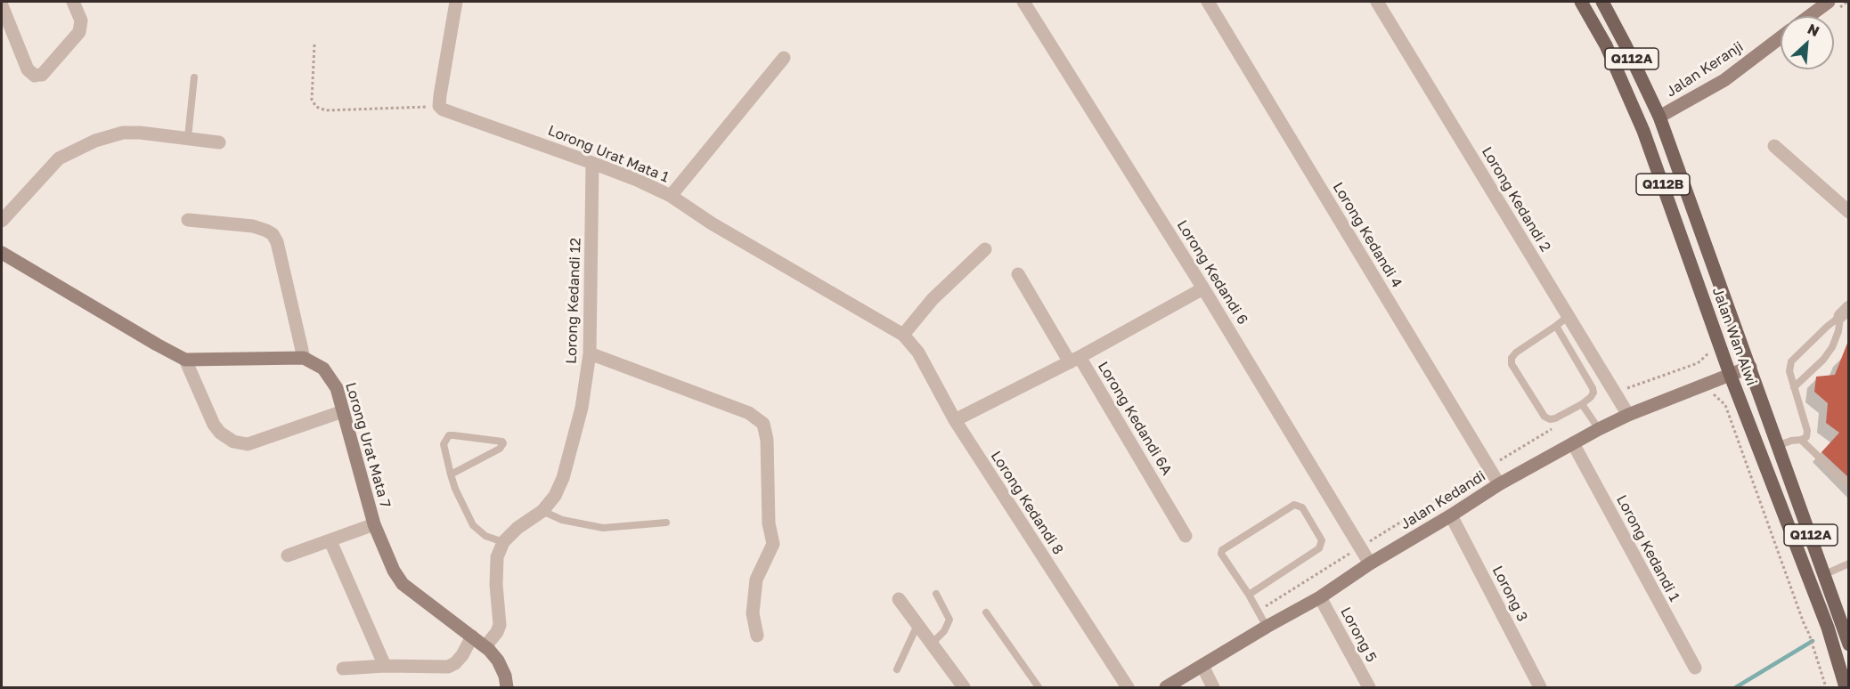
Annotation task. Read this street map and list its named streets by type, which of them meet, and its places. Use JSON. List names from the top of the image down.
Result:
{
  "streets": {
    "main road": ["Q112A", "Q112B", "Jalan Wan Alwi"],
    "street": [
      "Jalan Keranji",
      "Lorong Urat Mata 1",
      "Lorong Kedandi 2",
      "Lorong Kedandi 4",
      "Lorong Kedandi 6",
      "Lorong Kedandi 12",
      "Lorong Kedandi 6A",
      "Lorong Urat Mata 7",
      "Jalan Kedandi",
      "Lorong Kedandi 8",
      "Lorong Kedandi 1",
      "Lorong 3",
      "Lorong 5"
    ]
  },
  "crossings": [
    ["Jalan Keranji", "Jalan Wan Alwi"],
    ["Lorong Urat Mata 1", "Lorong Kedandi 12"],
    ["Lorong Urat Mata 1", "Lorong Kedandi 8"],
    ["Lorong Kedandi 2", "Jalan Kedandi"],
    ["Lorong Kedandi 4", "Jalan Kedandi"],
    ["Lorong Kedandi 6", "Lorong Kedandi 6A"],
    ["Lorong Kedandi 6", "Jalan Kedandi"],
    ["Jalan Wan Alwi", "Jalan Kedandi"],
    ["Jalan Kedandi", "Lorong Kedandi 1"],
    ["Jalan Kedandi", "Lorong 3"],
    ["Jalan Kedandi", "Lorong 5"]
  ],
  "north": "top right"
}
